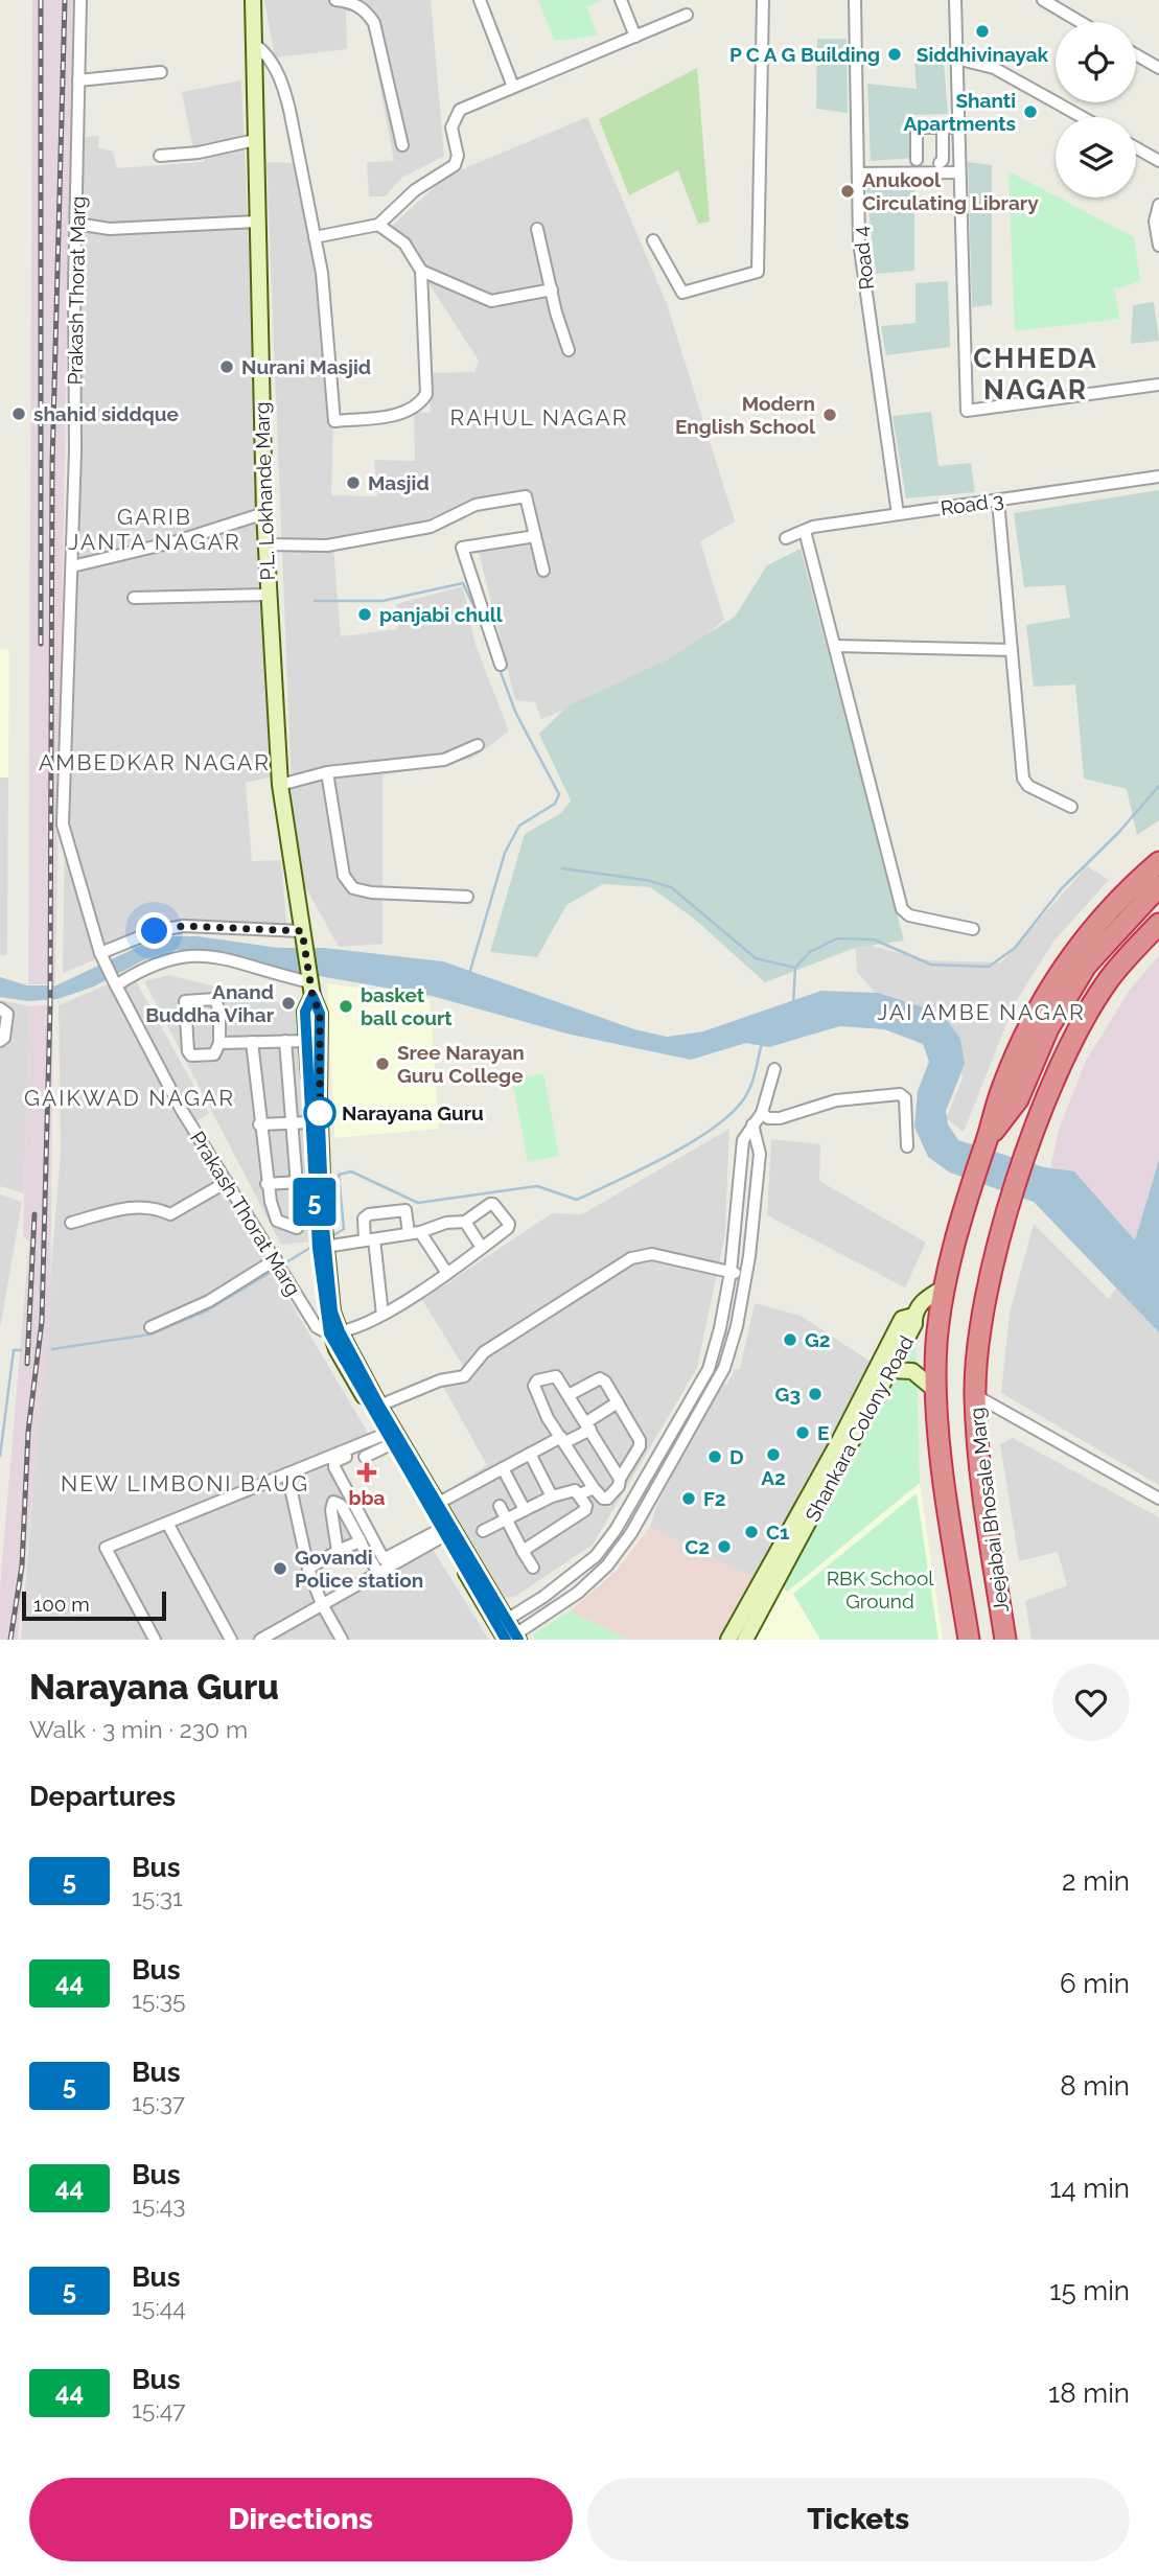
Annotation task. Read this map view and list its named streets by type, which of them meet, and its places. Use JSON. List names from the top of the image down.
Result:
{
  "streets": {
    "highway": ["Jeejabai Bhosale Marg"],
    "main road": ["P.L. Lokhande Marg", "Shankara Colony Road"],
    "street": ["Road 4", "Prakash Thorat Marg", "Road 3"]
  },
  "crossings": [
    ["Road 4", "Road 3"],
    ["Prakash Thorat Marg", "P.L. Lokhande Marg"]
  ],
  "districts": [
    "CHHEDA NAGAR",
    "RAHUL NAGAR",
    "GARIB JANTA NAGAR",
    "AMBEDKAR NAGAR",
    "JAI AMBE NAGAR",
    "GAIKWAD NAGAR",
    "NEW LIMBONI BAUG"
  ],
  "parks": ["RBK School Ground"],
  "places": {
    "other": [
      "Siddhivinayak",
      "P C A G Building",
      "Shanti Apartments",
      "Anukool Circulating Library",
      "Nurani Masjid",
      "shahid siddque",
      "Modern English School",
      "Masjid",
      "panjabi chull",
      "Anand Buddha Vihar",
      "basket ball court",
      "Sree Narayan Guru College",
      "Narayana Guru",
      "G2",
      "G3",
      "E",
      "A2",
      "D",
      "F2",
      "C1",
      "C2",
      "Govandi Police station"
    ],
    "health": ["bba"]
  },
  "lines": ["bus line 5"],
  "scale_bar": "100 m",
  "page": {
    "on_map": "5",
    "scale": "100 m",
    "heading": [
      ["Narayana Guru", "Walk · 3 min · 230 m"],
      "Departures"
    ],
    "list": [
      {
        "mark": "5",
        "name": "Bus",
        "note": "15:31",
        "value": "2 min"
      },
      {
        "mark": "44",
        "name": "Bus",
        "note": "15:35",
        "value": "6 min"
      },
      {
        "mark": "5",
        "name": "Bus",
        "note": "15:37",
        "value": "8 min"
      },
      {
        "mark": "44",
        "name": "Bus",
        "note": "15:43",
        "value": "14 min"
      },
      {
        "mark": "5",
        "name": "Bus",
        "note": "15:44",
        "value": "15 min"
      },
      {
        "mark": "44",
        "name": "Bus",
        "note": "15:47",
        "value": "18 min"
      }
    ],
    "buttons": ["Directions", "Tickets"]
  }
}
